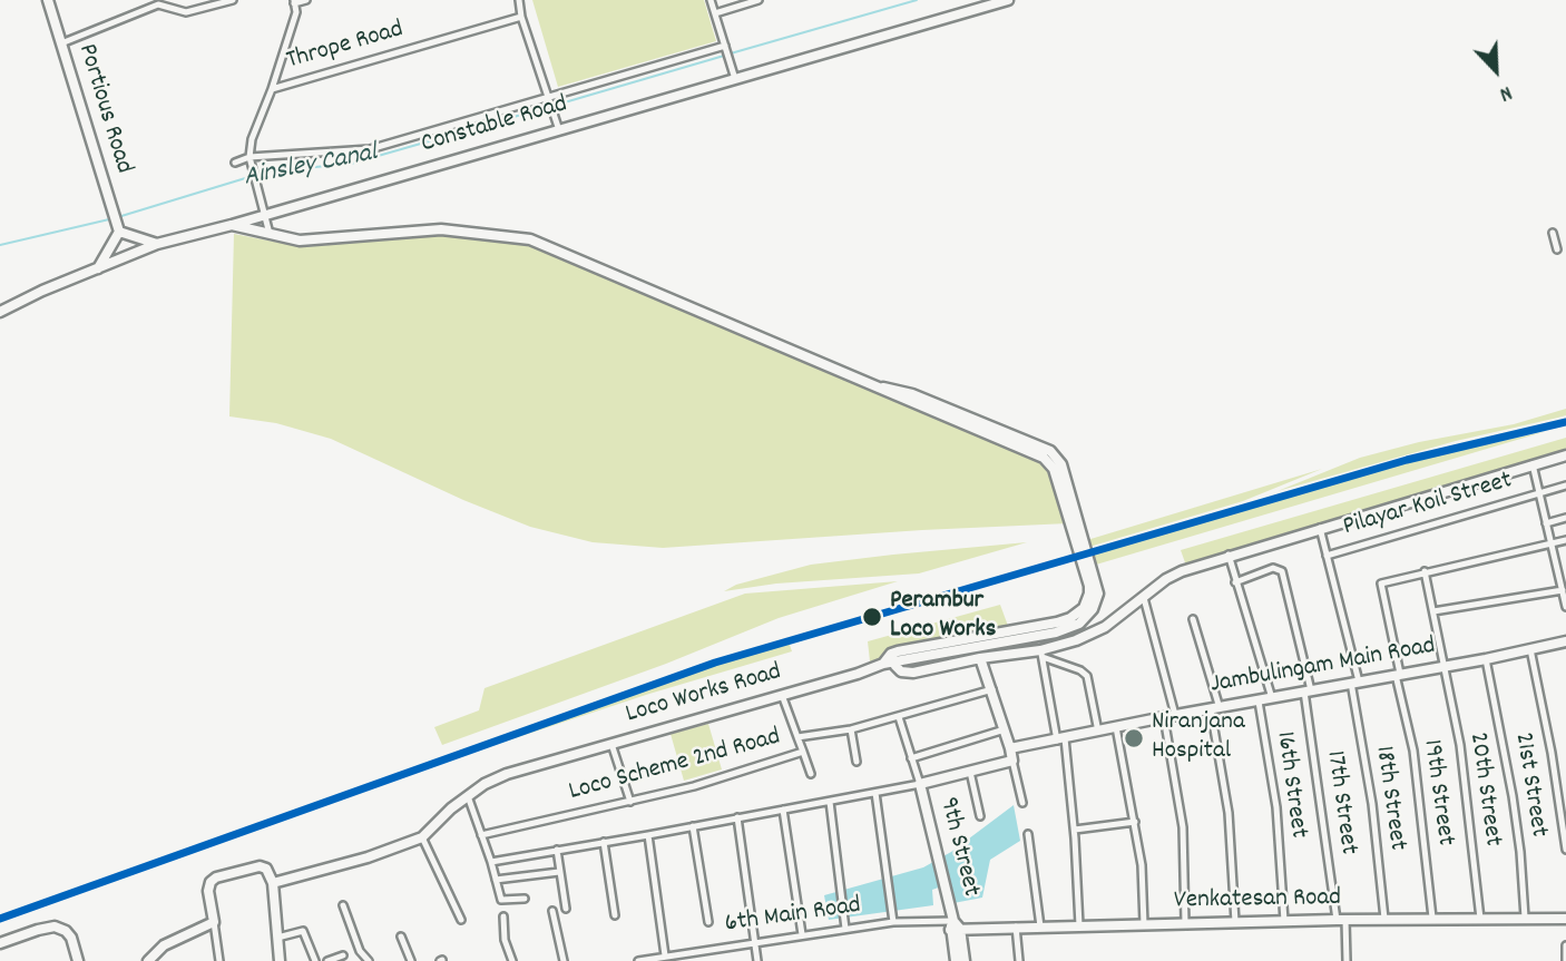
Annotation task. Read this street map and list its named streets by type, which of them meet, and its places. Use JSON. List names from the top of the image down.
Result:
{
  "streets": {
    "street": [
      "Thrope Road",
      "Portious Road",
      "Constable Road",
      "Pilayar Koil Street",
      "Jambulingam Main Road",
      "Loco Works Road",
      "Loco Scheme 2nd Road",
      "16th Street",
      "21st Street",
      "20th Street",
      "19th Street",
      "18th Street",
      "17th Street",
      "9th Street",
      "Venkatesan Road",
      "6th Main Road"
    ]
  },
  "crossings": [
    ["Pilayar Koil Street", "18th Street"],
    ["Jambulingam Main Road", "16th Street"],
    ["Jambulingam Main Road", "21st Street"],
    ["Jambulingam Main Road", "20th Street"],
    ["Jambulingam Main Road", "19th Street"],
    ["Jambulingam Main Road", "18th Street"],
    ["Jambulingam Main Road", "17th Street"],
    ["16th Street", "Venkatesan Road"],
    ["21st Street", "Venkatesan Road"],
    ["20th Street", "19th Street"],
    ["20th Street", "Venkatesan Road"],
    ["19th Street", "Venkatesan Road"],
    ["18th Street", "Venkatesan Road"],
    ["17th Street", "Venkatesan Road"],
    ["9th Street", "Venkatesan Road"],
    ["9th Street", "6th Main Road"],
    ["Venkatesan Road", "6th Main Road"]
  ],
  "water": ["Ainsley Canal"],
  "places": ["Perambur Loco Works", "Niranjana Hospital"],
  "north": "bottom right"
}
